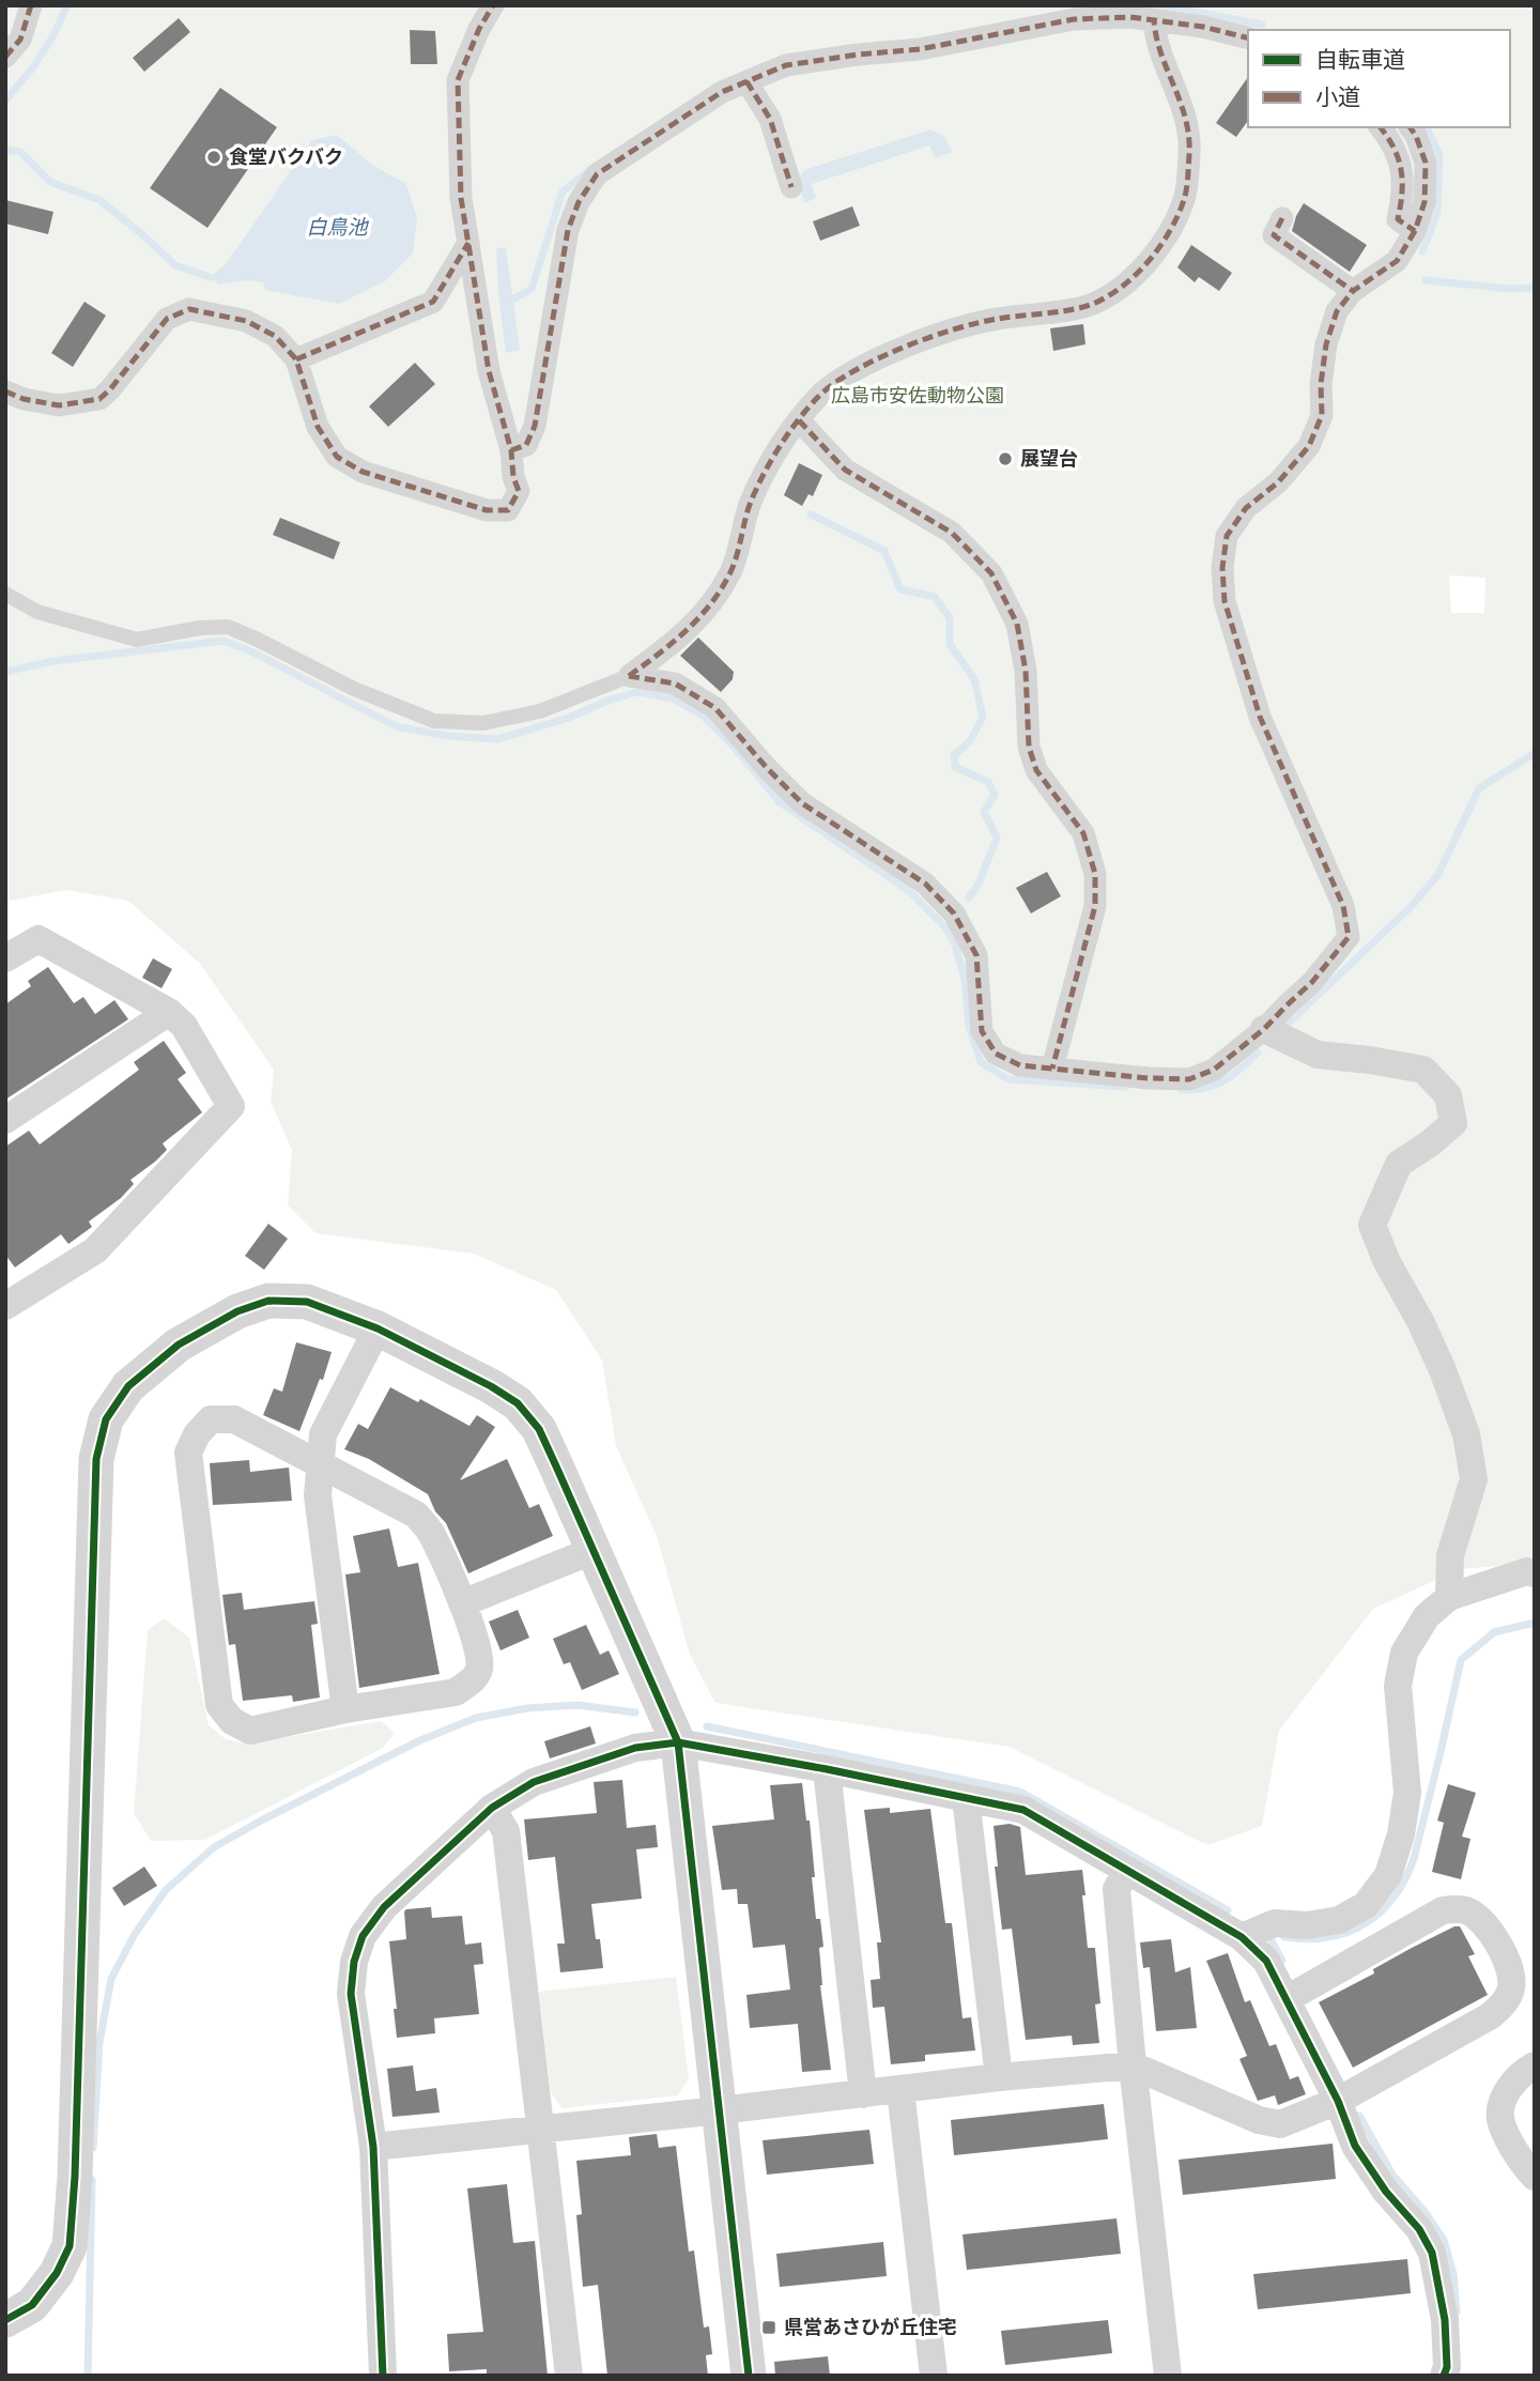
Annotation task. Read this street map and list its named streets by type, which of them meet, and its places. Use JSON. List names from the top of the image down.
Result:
{
  "water": ["白鳥池"],
  "parks": ["広島市安佐動物公園"],
  "places": {
    "other": ["食堂バクバク", "展望台"],
    "transit": ["県営あさひが丘住宅"]
  },
  "legend": ["自転車道", "小道"]
}
